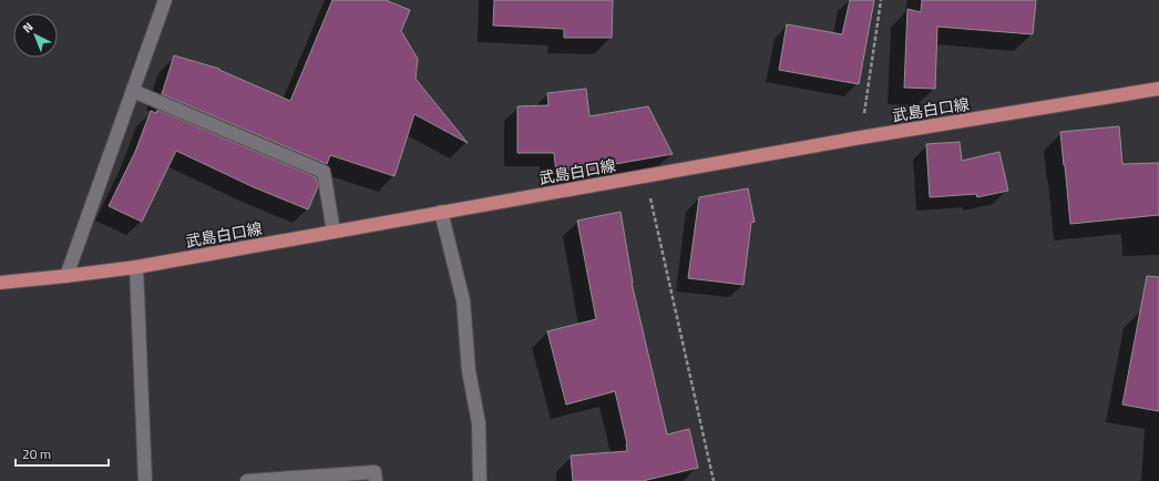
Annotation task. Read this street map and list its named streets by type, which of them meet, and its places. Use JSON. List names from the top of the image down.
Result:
{
  "streets": {
    "main road": ["武島白口線"]
  },
  "scale_bar": "20 m",
  "north": "top left"
}
